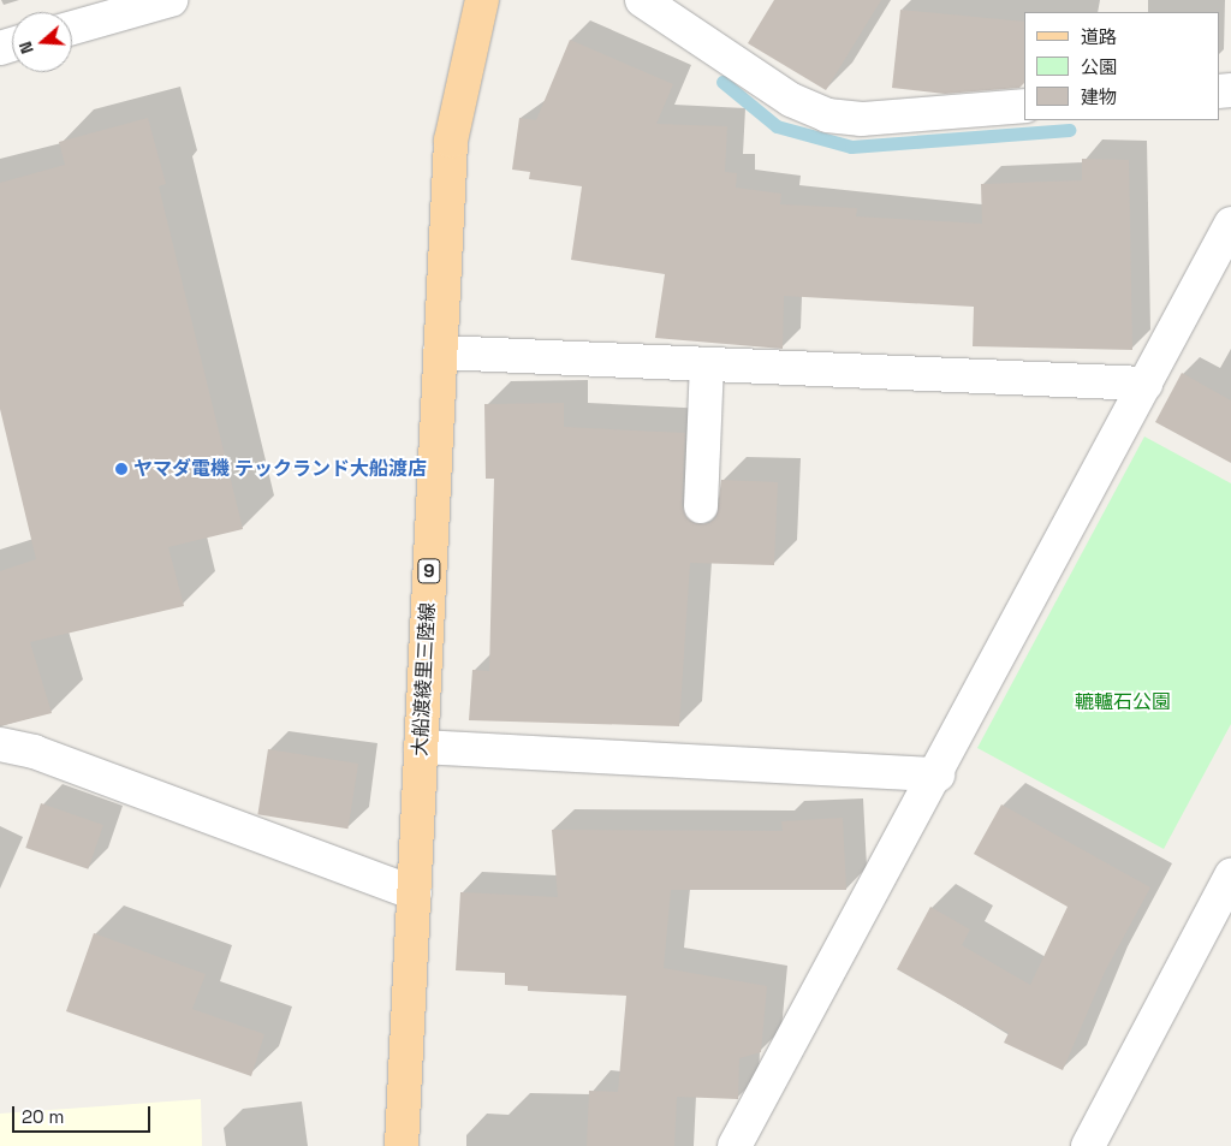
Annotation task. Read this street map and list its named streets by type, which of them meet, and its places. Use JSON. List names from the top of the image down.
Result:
{
  "streets": {
    "main road": ["9", "大船渡綾里三陸線"]
  },
  "parks": ["轆轤石公園"],
  "places": ["ヤマダ電機 テックランド大船渡店"],
  "legend": ["道路", "公園", "建物"],
  "scale_bar": "20 m",
  "north": "left"
}
